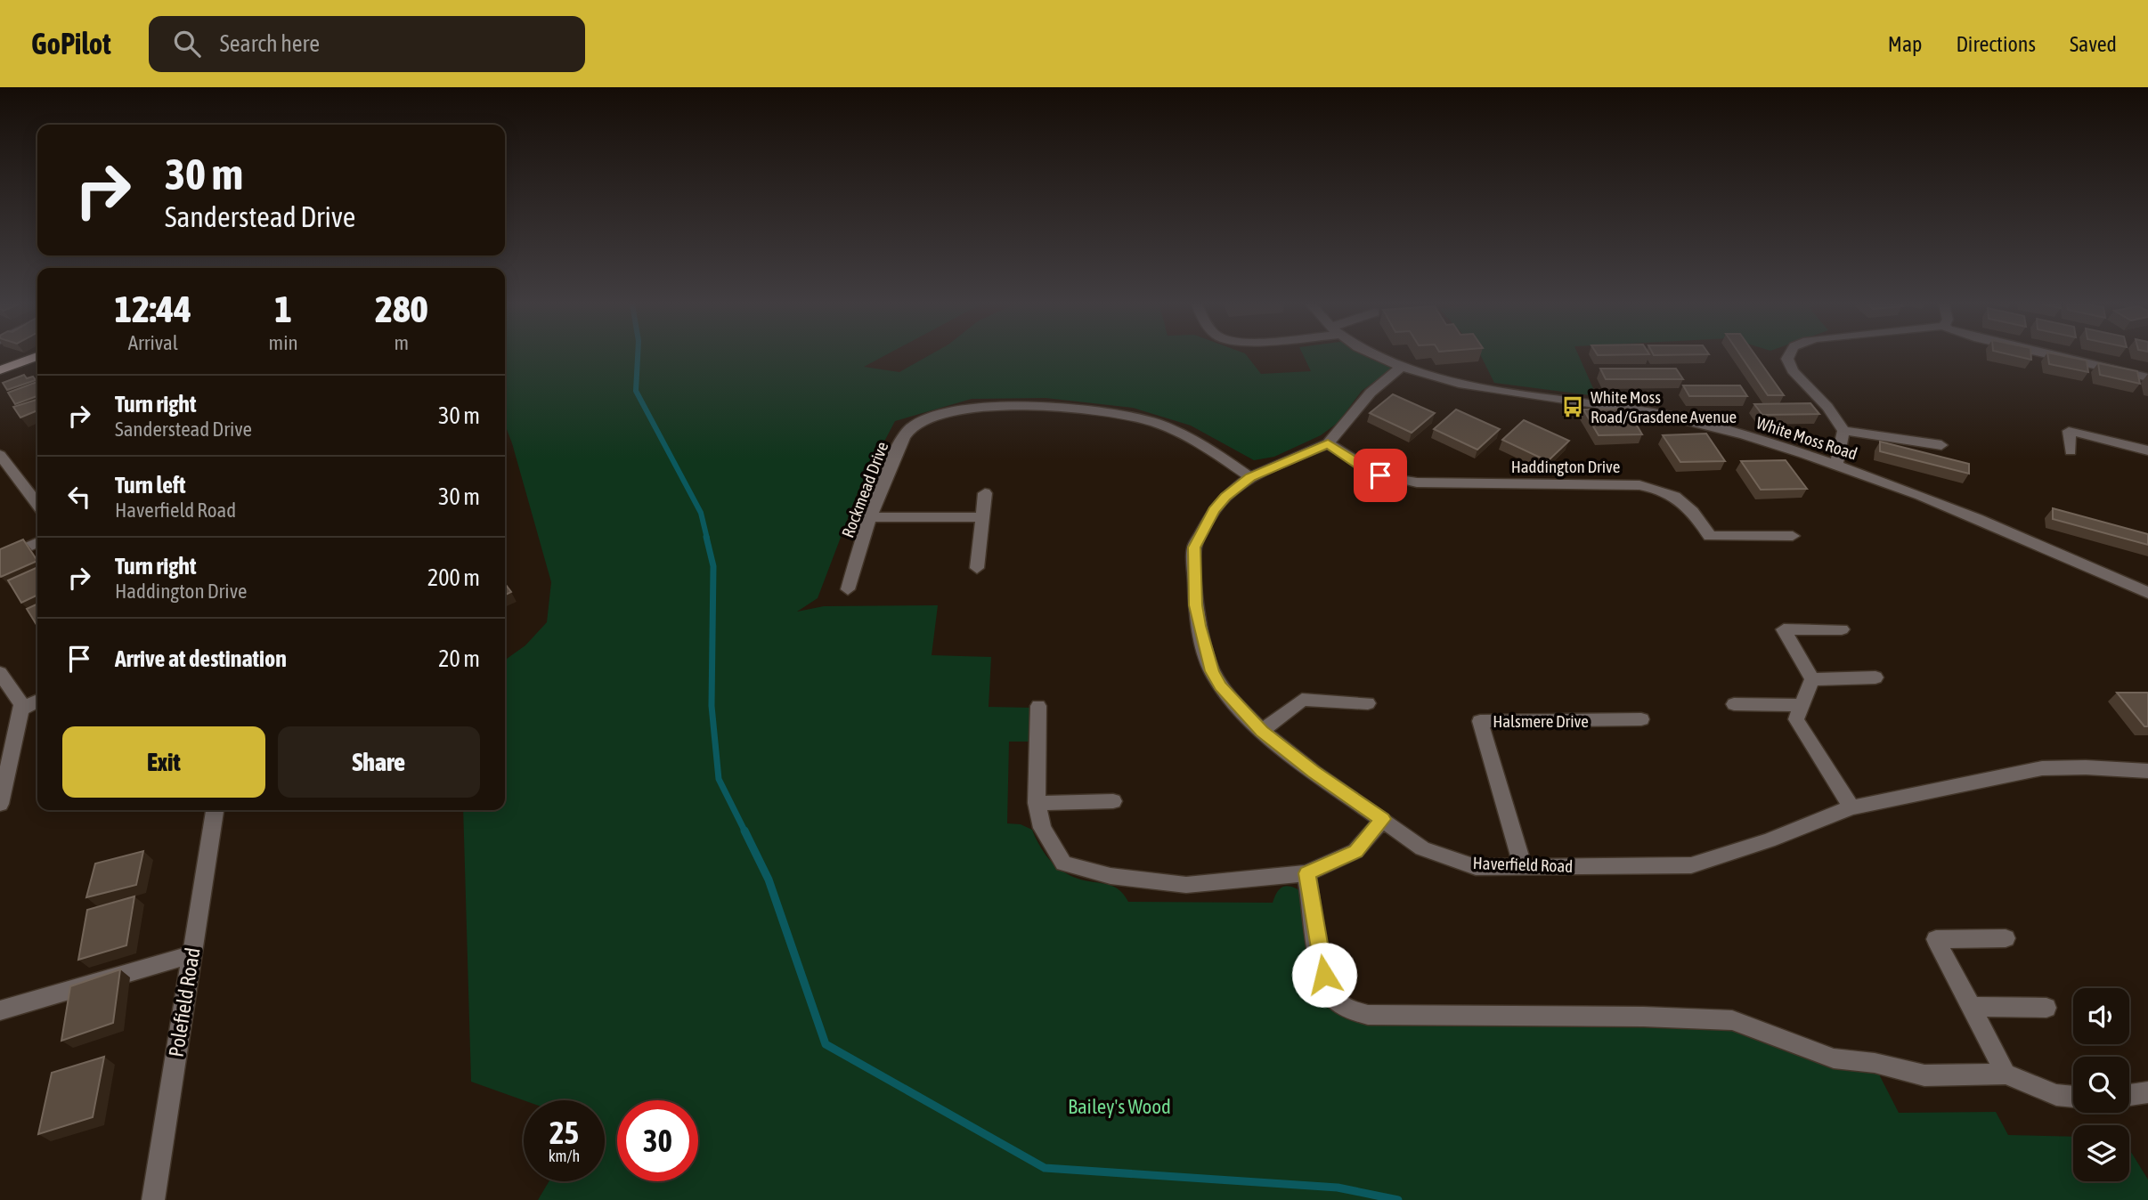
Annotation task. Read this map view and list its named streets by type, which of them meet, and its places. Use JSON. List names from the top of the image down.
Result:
{
  "streets": {
    "street": [
      "White Moss Road",
      "Haddington Drive",
      "Rockmead Drive",
      "Halsmere Drive",
      "Haverfield Road",
      "Polefield Road"
    ]
  },
  "crossings": [
    ["White Moss Road", "Haverfield Road"],
    ["Haddington Drive", "Haverfield Road"],
    ["Rockmead Drive", "Haverfield Road"],
    ["Halsmere Drive", "Haverfield Road"]
  ],
  "parks": ["Bailey's Wood"],
  "places": {
    "bus stop": ["White Moss Road/Grasdene Avenue"]
  },
  "page": {
    "header": "GoPilot",
    "search": "Search here",
    "nav": ["Map", "Directions", "Saved"],
    "turn": ["30 m", "Sanderstead Drive"],
    "eta": [
      "12:44",
      "Arrival",
      "1",
      "min",
      "280",
      "m"
    ],
    "list": [
      {
        "name": "Turn right",
        "note": "Sanderstead Drive",
        "value": "30 m"
      },
      {
        "name": "Turn left",
        "note": "Haverfield Road",
        "value": "30 m"
      },
      {
        "name": "Turn right",
        "note": "Haddington Drive",
        "value": "200 m"
      },
      {
        "name": "Arrive at destination",
        "value": "20 m"
      }
    ],
    "buttons": ["Exit", "Share"],
    "speed": "25 km/h",
    "limit": "30"
  }
}
